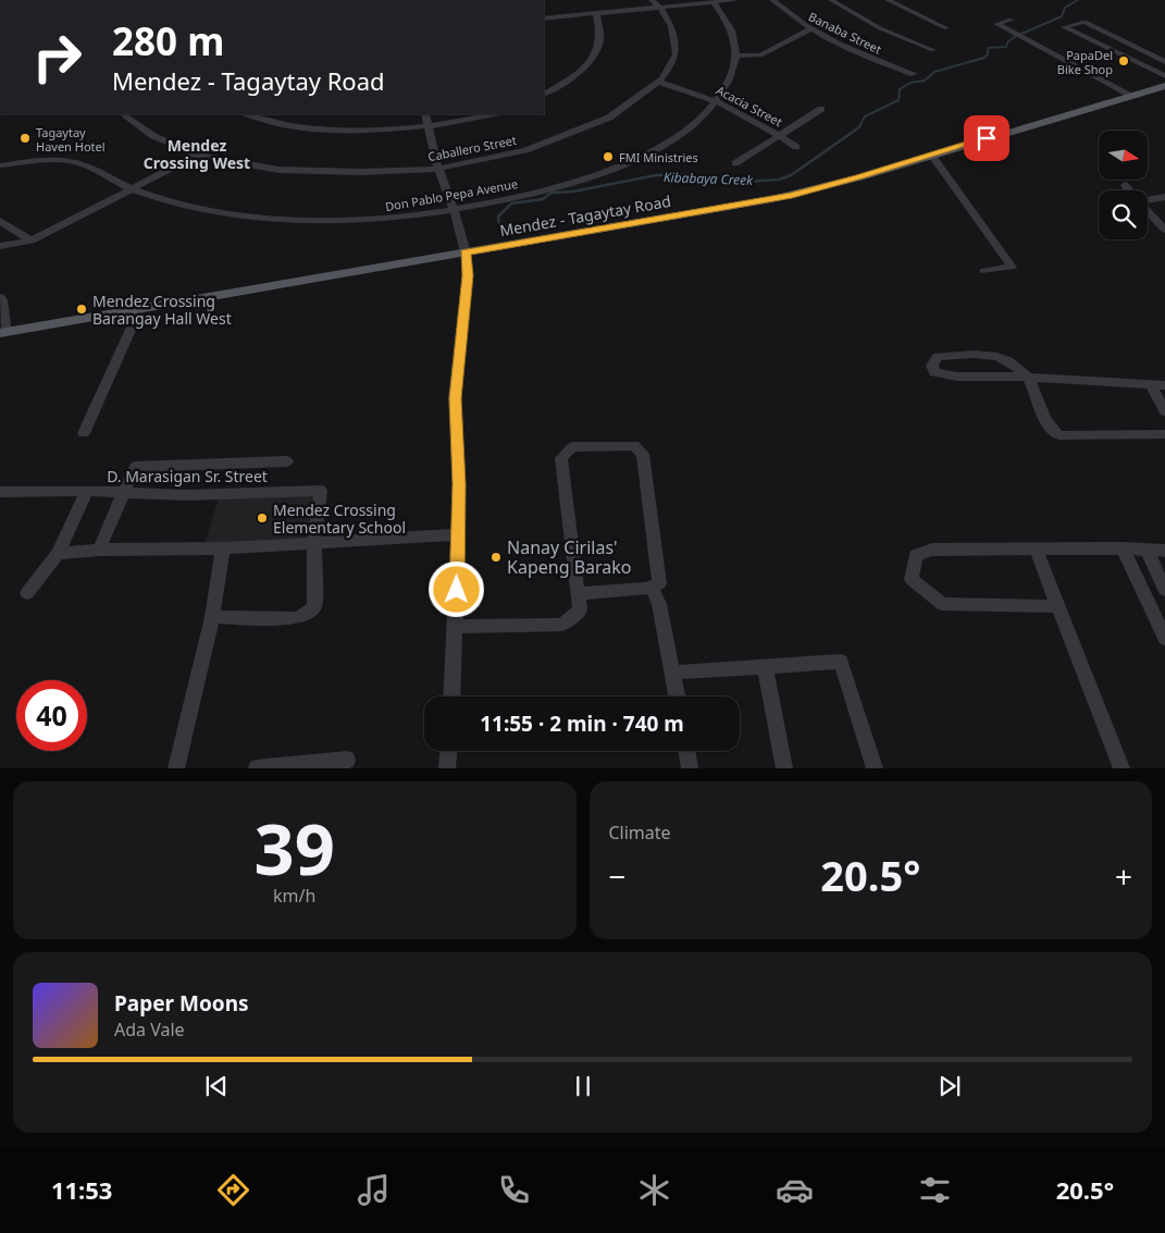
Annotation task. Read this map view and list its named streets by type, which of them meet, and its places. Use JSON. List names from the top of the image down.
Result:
{
  "streets": {
    "main road": ["Mendez - Tagaytay Road"],
    "street": [
      "Banaba Street",
      "Acacia Street",
      "Caballero Street",
      "Don Pablo Pepa Avenue",
      "D. Marasigan Sr. Street"
    ]
  },
  "crossings": [
    ["Acacia Street", "Caballero Street"],
    ["Acacia Street", "Don Pablo Pepa Avenue"]
  ],
  "districts": ["Mendez Crossing West"],
  "water": ["Kibabaya Creek"],
  "places": [
    "PapaDel Bike Shop",
    "Tagaytay Haven Hotel",
    "FMI Ministries",
    "Mendez Crossing Barangay Hall West",
    "Mendez Crossing Elementary School",
    "Nanay Cirilas' Kapeng Barako"
  ],
  "north": "right",
  "page": {
    "turn": ["280 m", "Mendez - Tagaytay Road"],
    "limit": "40",
    "trip": "11:55 · 2 min · 740 m",
    "tile": [
      ["39", "km/h"],
      "Climate"
    ],
    "heat": ["−", "20.5°", "+"],
    "song": ["Paper Moons", "Ada Vale"],
    "tabs": ["11:53", "20.5°"]
  }
}
